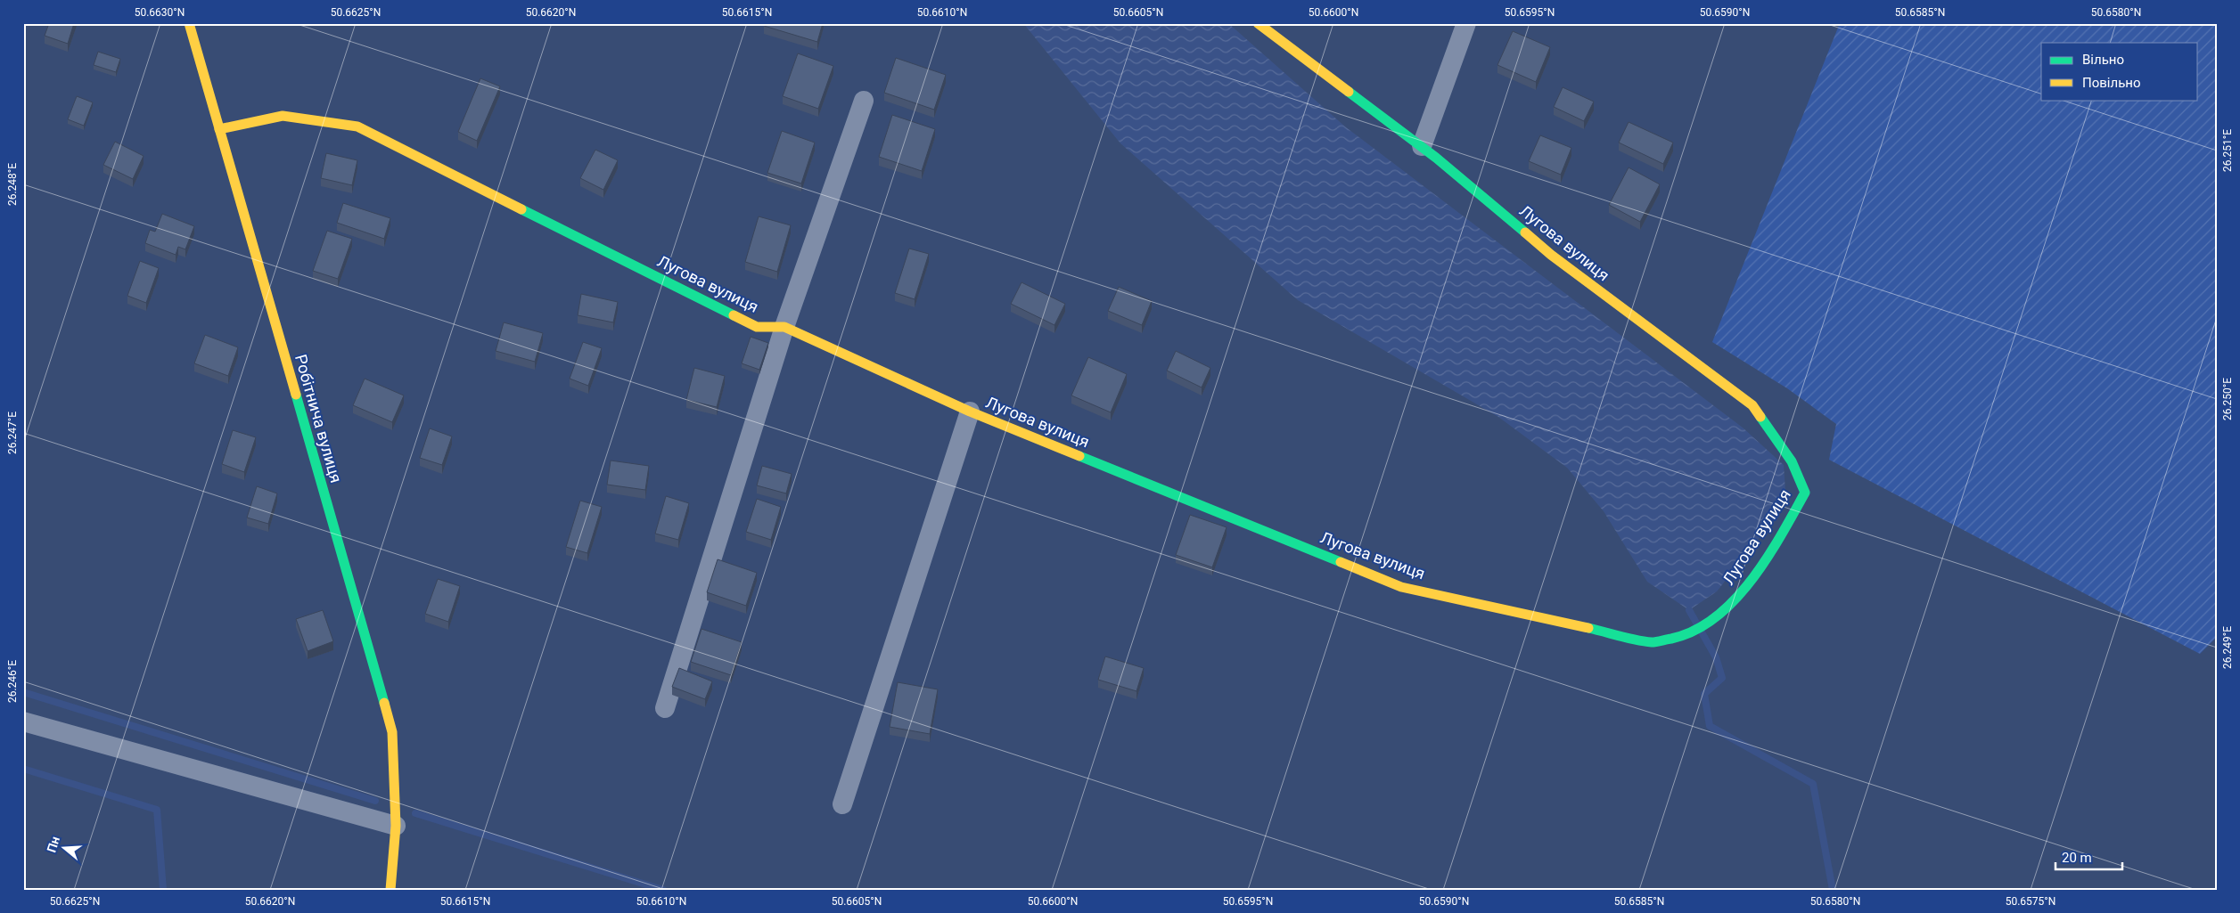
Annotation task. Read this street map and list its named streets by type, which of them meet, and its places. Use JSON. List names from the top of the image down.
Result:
{
  "streets": {
    "street": ["Лугова вулиця", "Робітнича вулиця"]
  },
  "crossings": [
    ["Лугова вулиця", "Робітнича вулиця"]
  ],
  "legend": ["Вільно", "Повільно"],
  "scale_bar": "20 m",
  "north": "left",
  "coordinates": [
    "50.6630°N",
    "50.6625°N",
    "50.6620°N",
    "50.6615°N",
    "50.6610°N",
    "50.6605°N",
    "50.6600°N",
    "50.6595°N",
    "50.6590°N",
    "50.6585°N",
    "50.6580°N",
    "26.251°E",
    "26.248°E",
    "26.250°E",
    "26.247°E",
    "26.249°E",
    "26.246°E",
    "50.6575°N"
  ]
}
